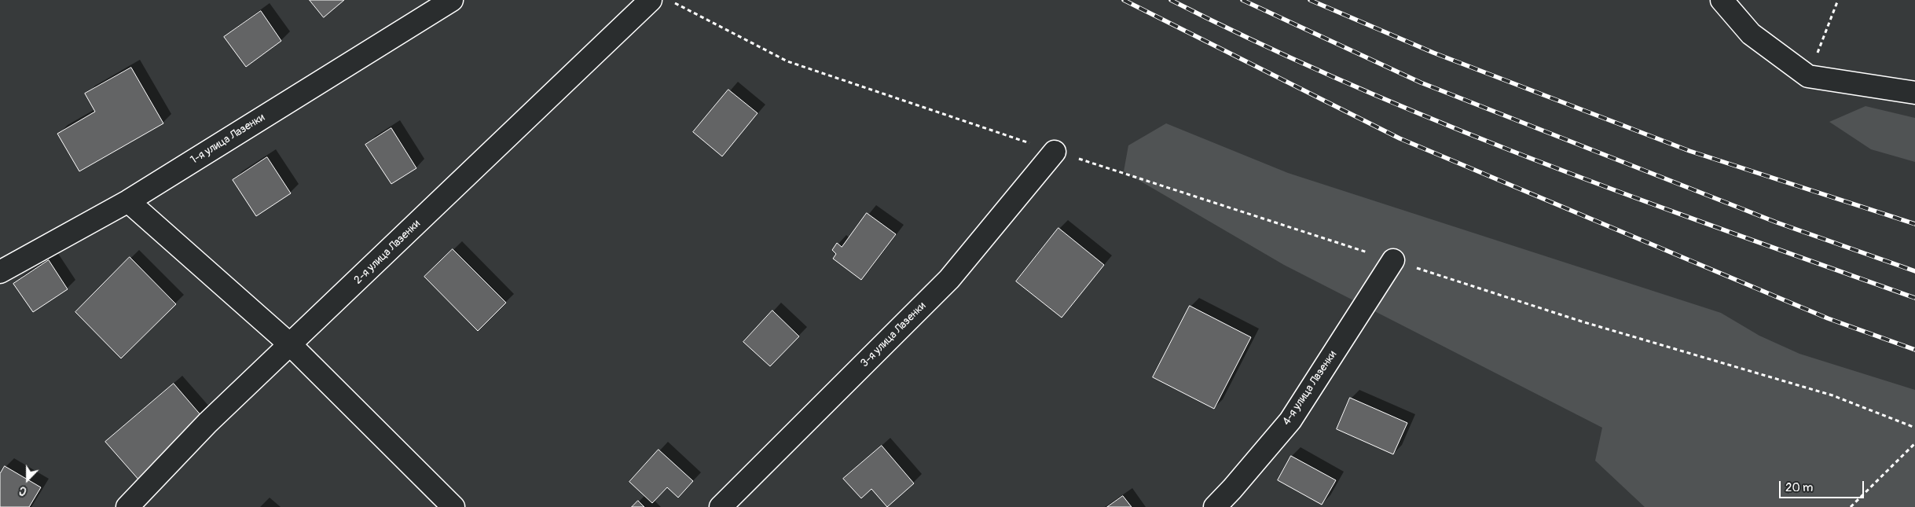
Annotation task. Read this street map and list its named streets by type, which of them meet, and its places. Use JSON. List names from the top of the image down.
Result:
{
  "streets": {
    "street": [
      "1-я улица Лазенки",
      "2-я улица Лазенки",
      "3-я улица Лазенки",
      "4-я улица Лазенки"
    ]
  },
  "scale_bar": "20 m",
  "north": "bottom"
}
